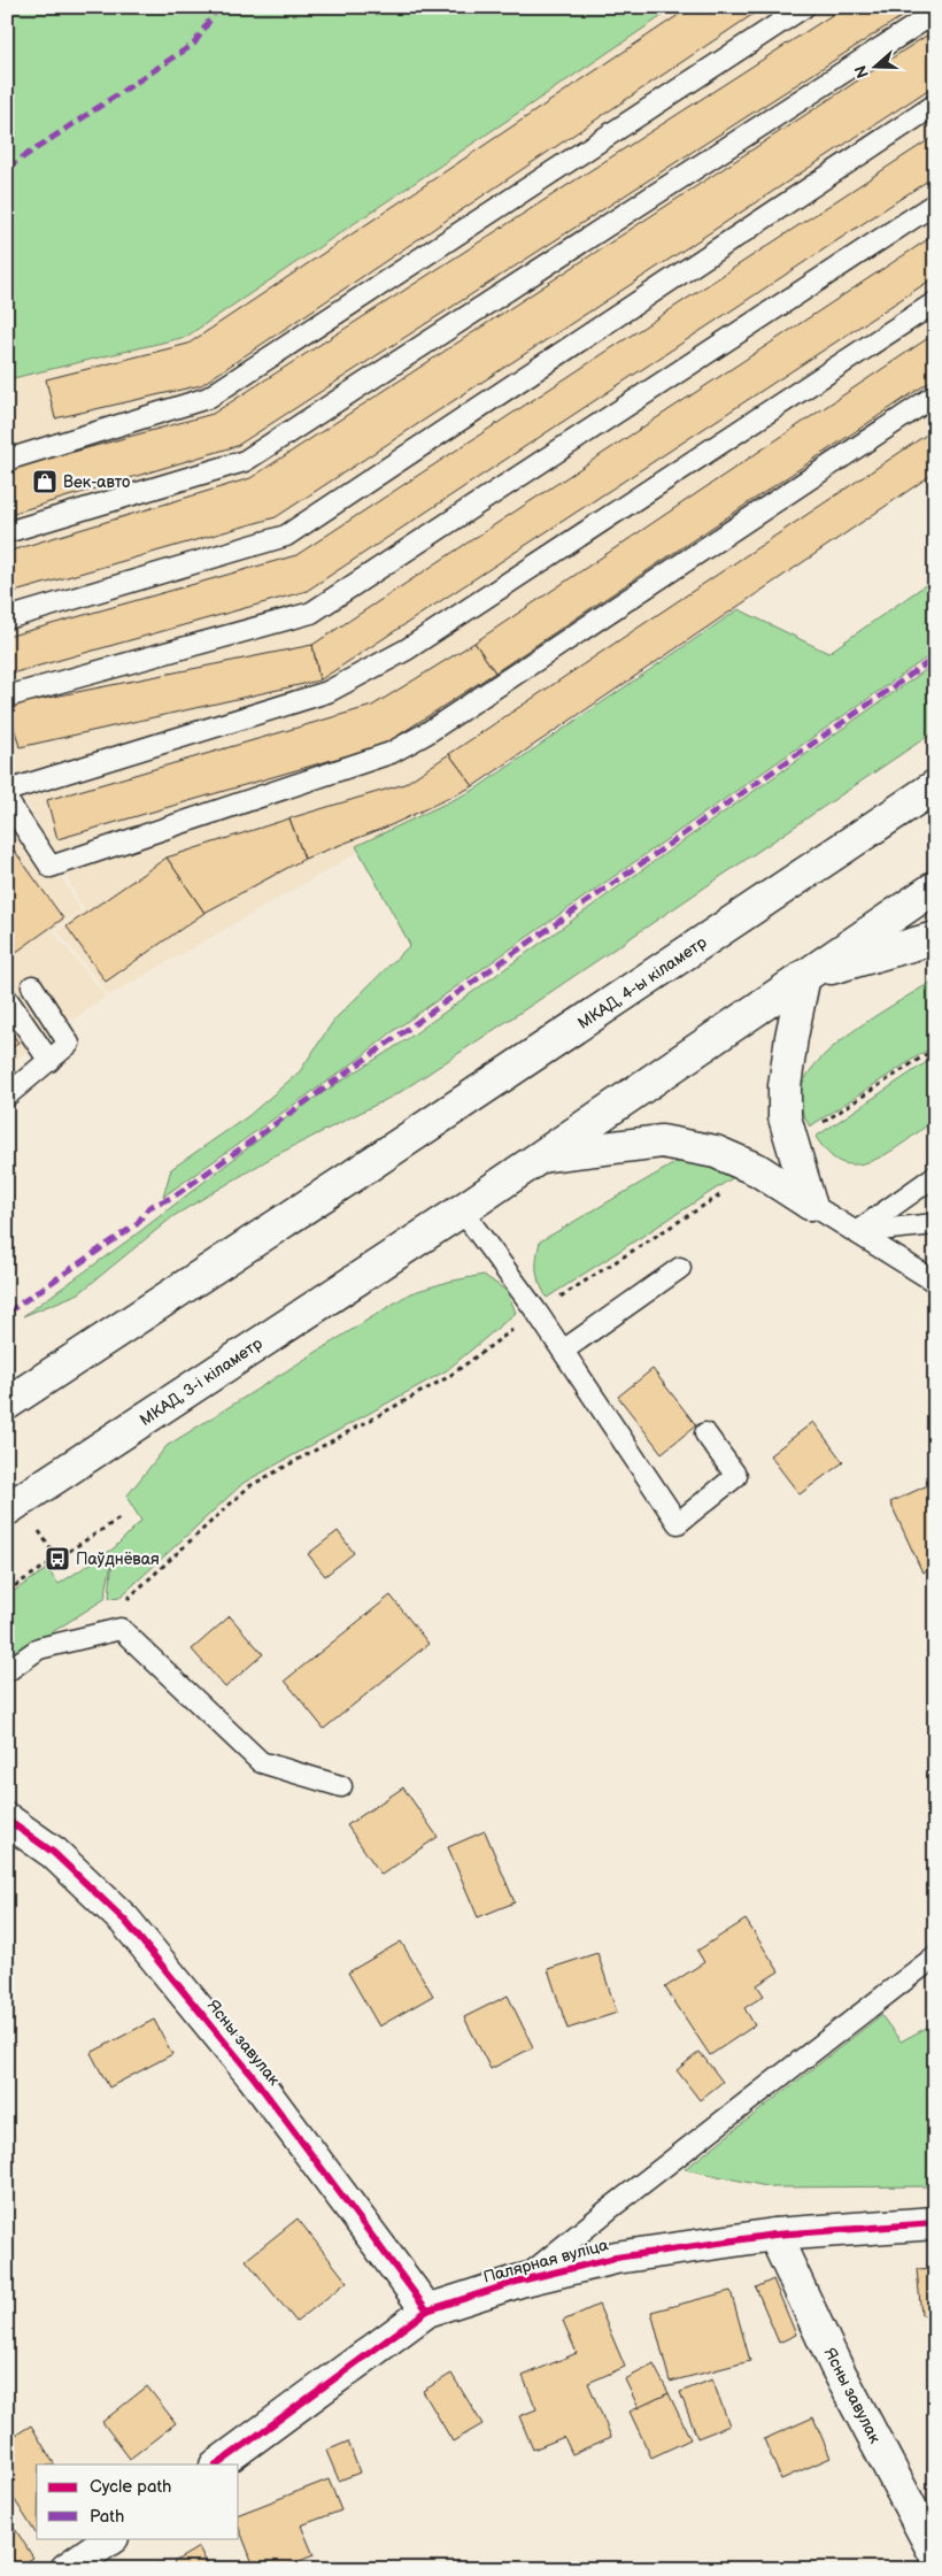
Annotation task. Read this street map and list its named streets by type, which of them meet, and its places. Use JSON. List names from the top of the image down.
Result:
{
  "streets": {
    "main road": [
      "МКАД, 4-ы кіламетр",
      "МКАД, 3-і кіламетр",
      "Ясны завулак",
      "Палярная вуліца"
    ]
  },
  "crossings": [
    ["Ясны завулак", "Палярная вуліца"]
  ],
  "places": {
    "shop": ["Век-авто"],
    "bus stop": ["Паўднёвая"]
  },
  "legend": ["Cycle path", "Path"],
  "north": "left"
}
